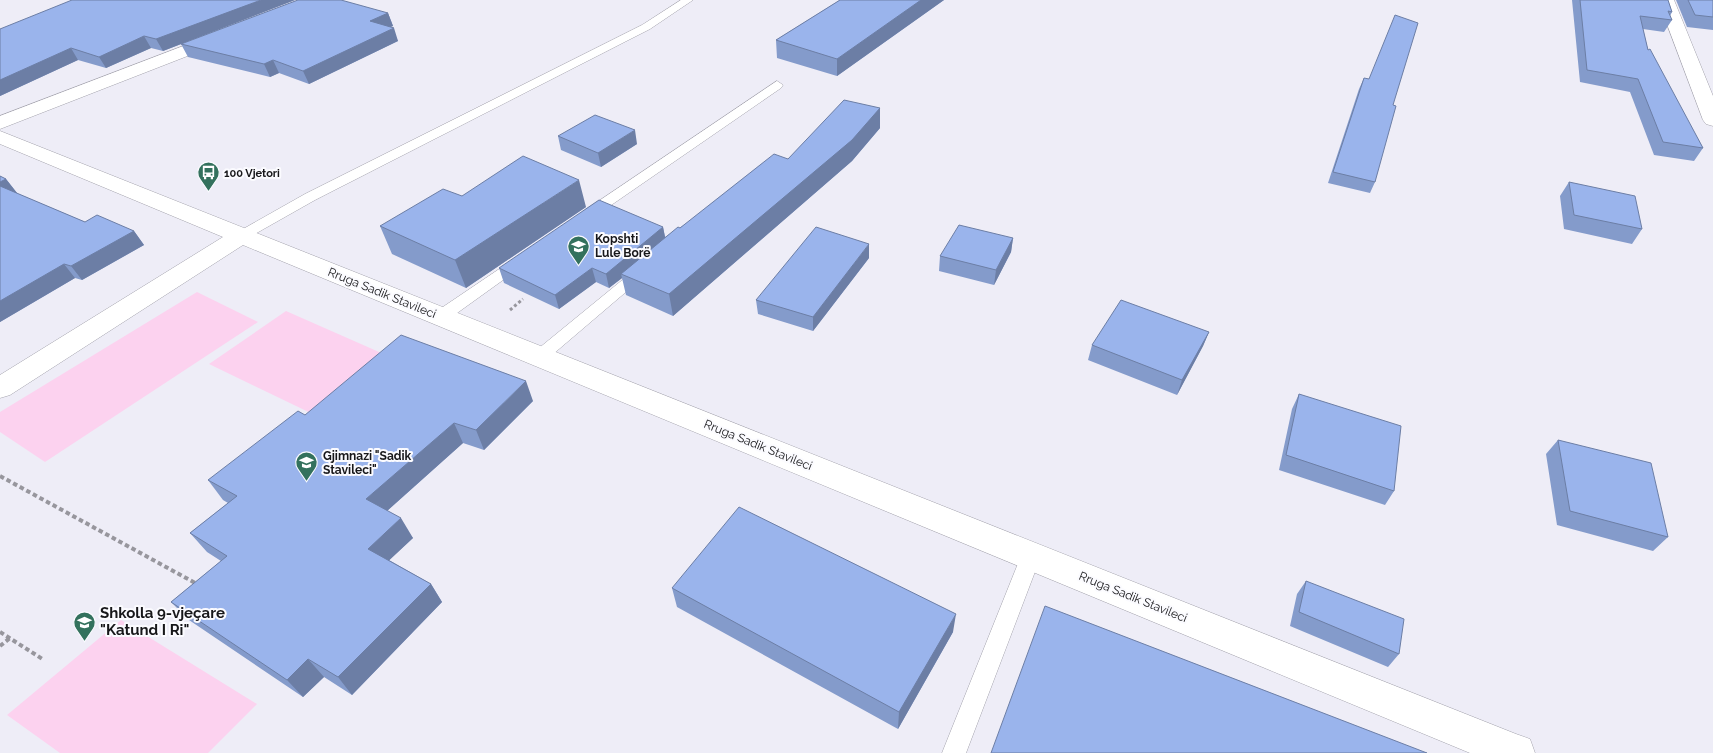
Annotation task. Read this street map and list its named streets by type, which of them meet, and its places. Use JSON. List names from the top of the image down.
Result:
{
  "streets": {
    "street": ["Rruga Sadik Stavileci"]
  },
  "places": {
    "bus stop": ["100 Vjetori"],
    "school or university": ["Kopshti Lule Borë", "Gjimnazi \"Sadik Stavileci\"", "Shkolla 9-vjeçare \"Katund I Ri\""]
  }
}
